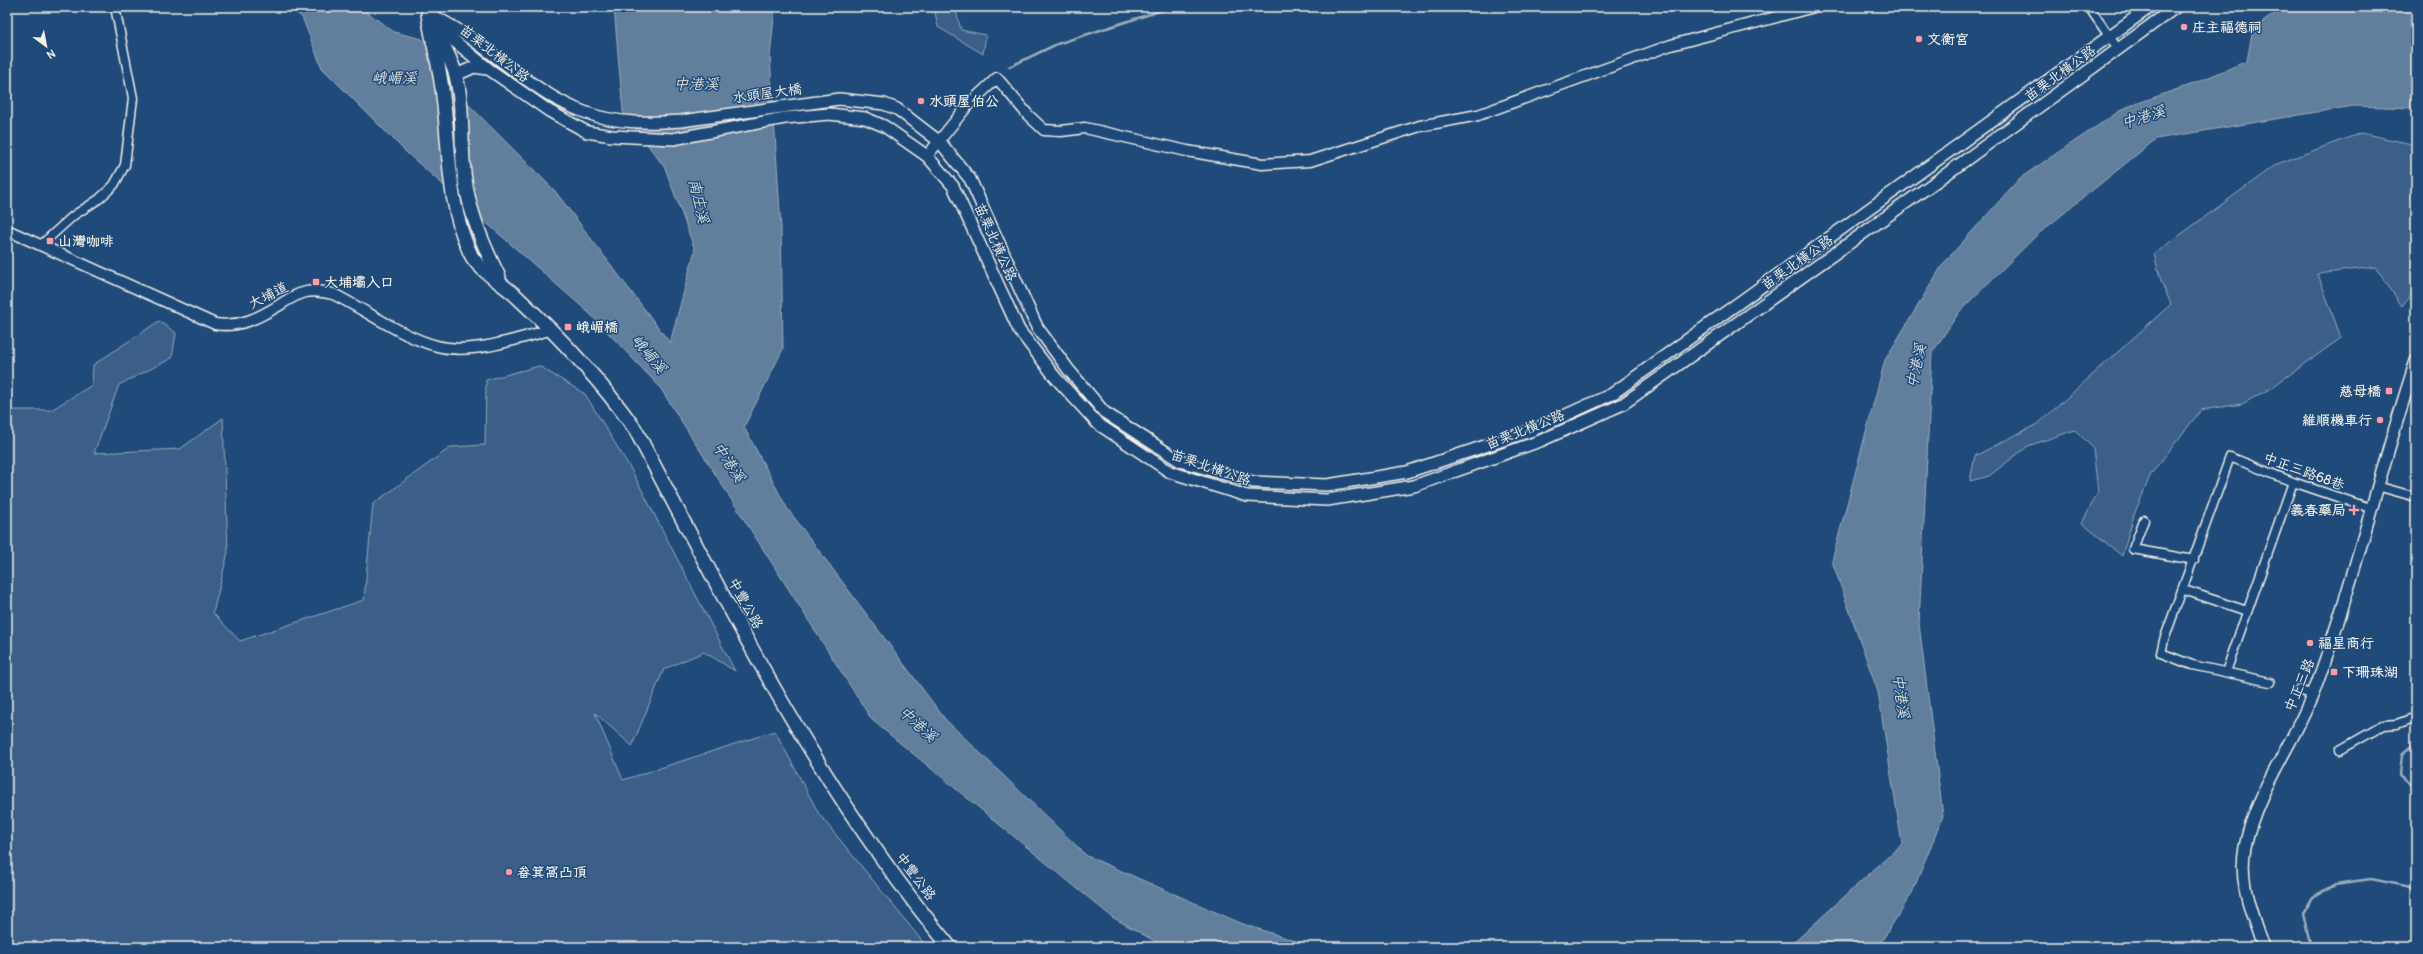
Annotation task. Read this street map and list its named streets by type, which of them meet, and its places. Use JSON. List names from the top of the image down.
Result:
{
  "streets": {
    "main road": [
      "苗栗北橫公路",
      "水頭屋大橋",
      "中豐公路",
      "中正三路"
    ],
    "street": ["大埔道", "中正三路68巷"]
  },
  "crossings": [
    ["苗栗北橫公路", "水頭屋大橋"],
    ["苗栗北橫公路", "中豐公路"],
    ["大埔道", "中豐公路"],
    ["中正三路68巷", "中正三路"]
  ],
  "water": ["峨嵋溪", "中港溪", "南庄溪"],
  "places": {
    "other": [
      "庄主福德祠",
      "文衡宮",
      "水頭屋伯公",
      "維順機車行",
      "福星商行",
      "畚箕窩凸頂"
    ],
    "transit": [
      "山灣咖啡",
      "大埔壩入口",
      "峨嵋橋",
      "慈母橋",
      "下珊珠湖"
    ],
    "health": ["義春藥局"]
  },
  "north": "bottom right"
}
